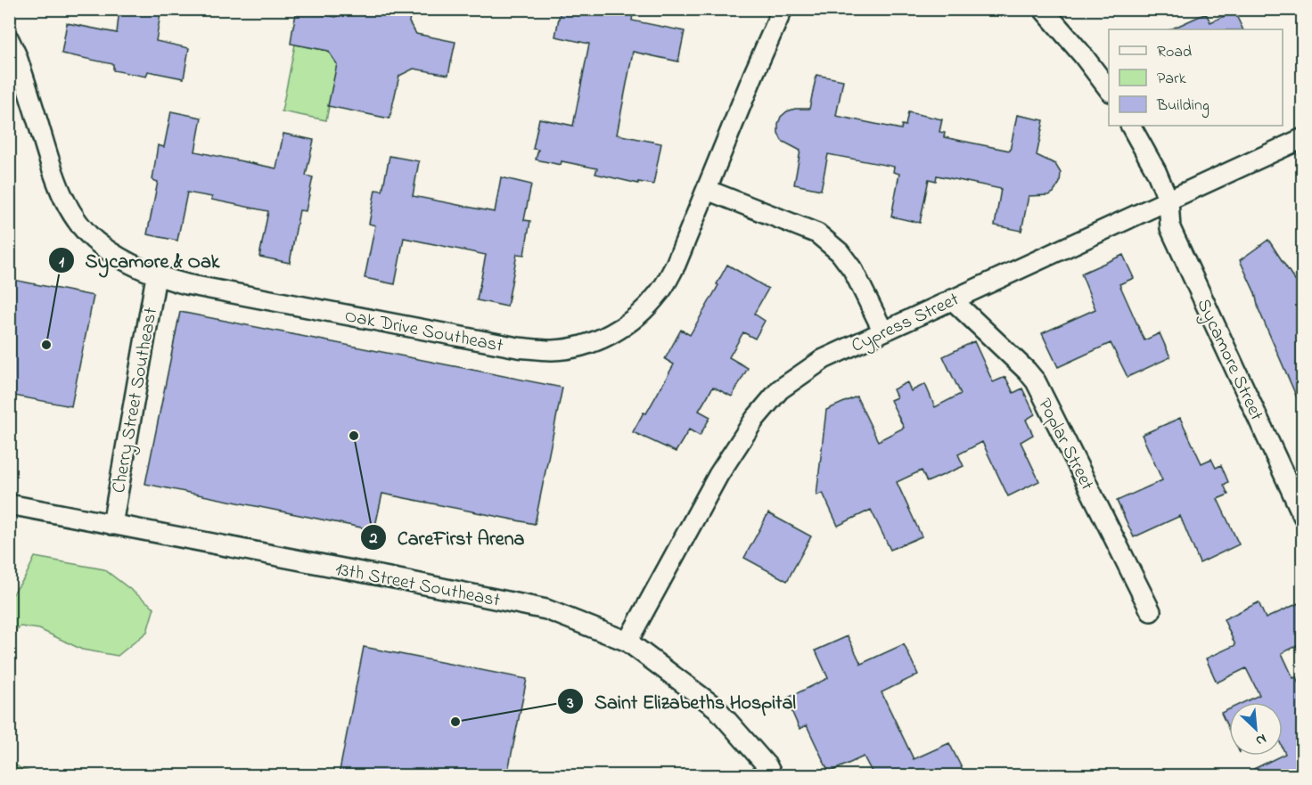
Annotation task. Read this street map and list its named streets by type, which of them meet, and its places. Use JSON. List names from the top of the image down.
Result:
{
  "streets": {
    "street": [
      "Cypress Street",
      "Oak Drive Southeast",
      "Sycamore Street",
      "Cherry Street Southeast",
      "Poplar Street",
      "13th Street Southeast"
    ]
  },
  "crossings": [
    ["Cypress Street", "Sycamore Street"],
    ["Cypress Street", "Poplar Street"],
    ["Cypress Street", "13th Street Southeast"],
    ["Oak Drive Southeast", "Cherry Street Southeast"],
    ["Cherry Street Southeast", "13th Street Southeast"]
  ],
  "places": ["Sycamore & Oak", "CareFirst Arena", "Saint Elizabeths Hospital"],
  "legend": ["Road", "Park", "Building"],
  "north": "bottom right"
}
